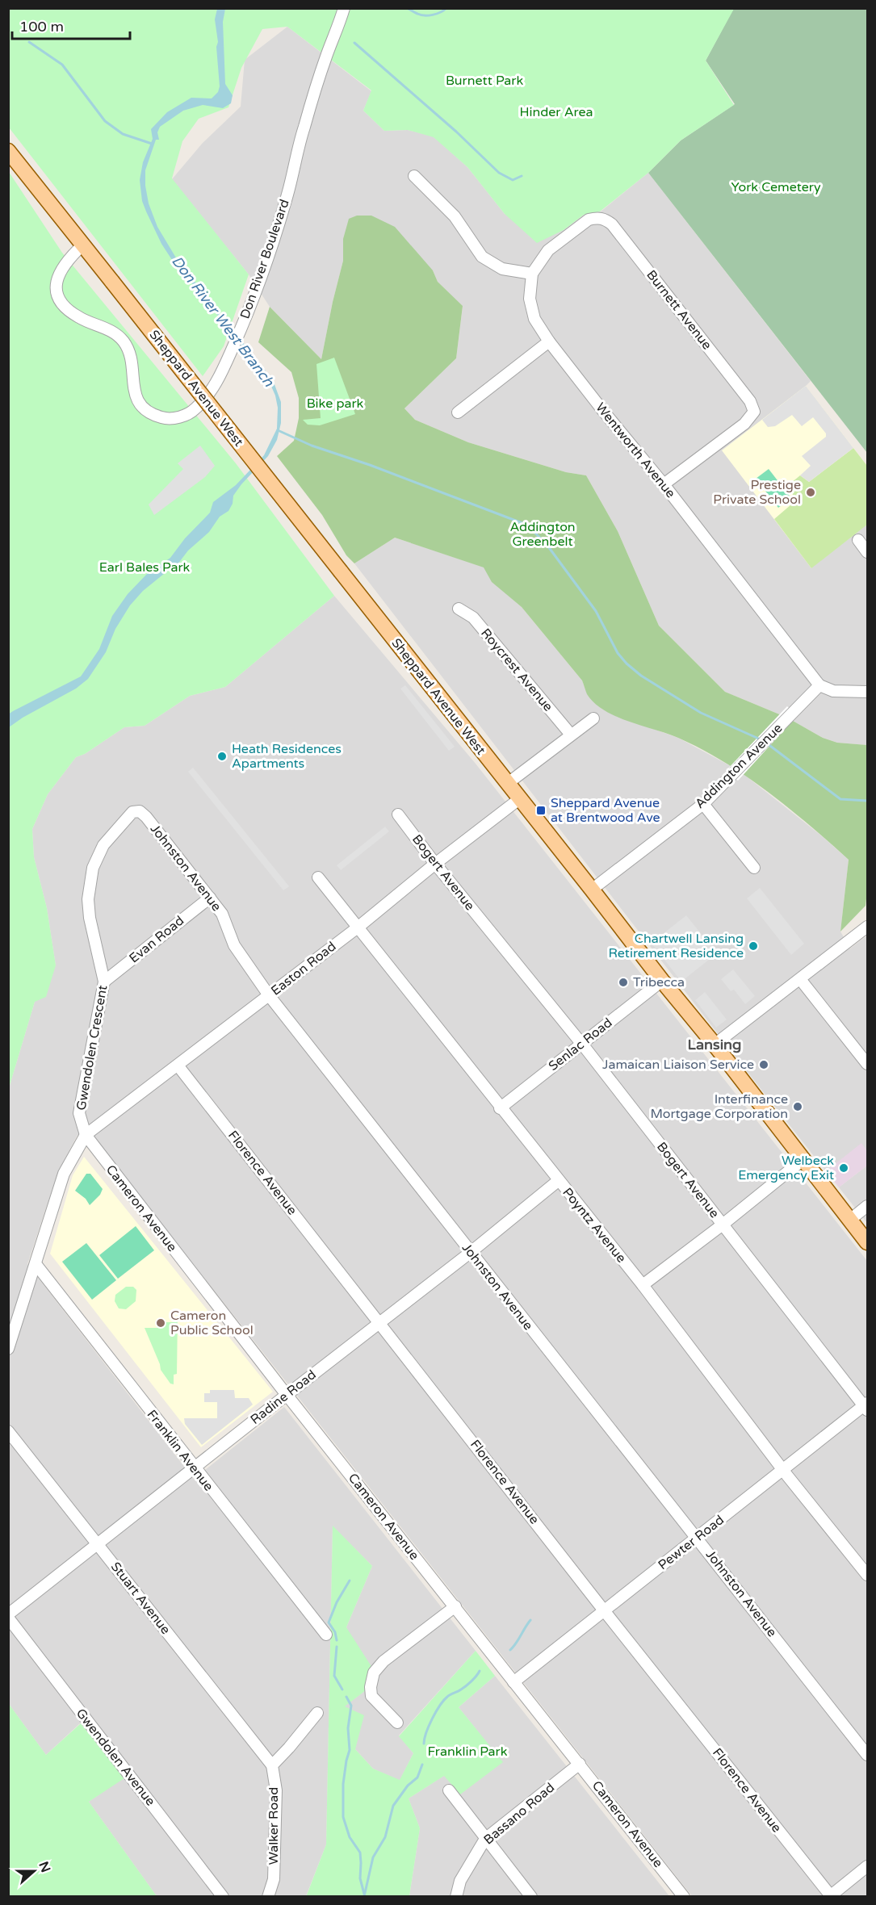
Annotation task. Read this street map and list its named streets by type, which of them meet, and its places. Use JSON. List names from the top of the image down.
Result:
{
  "streets": {
    "main road": ["Sheppard Avenue West"],
    "street": [
      "Don River Boulevard",
      "Burnett Avenue",
      "Wentworth Avenue",
      "Roycrest Avenue",
      "Addington Avenue",
      "Johnston Avenue",
      "Bogert Avenue",
      "Evan Road",
      "Easton Road",
      "Senlac Road",
      "Gwendolen Crescent",
      "Florence Avenue",
      "Cameron Avenue",
      "Poyntz Avenue",
      "Radine Road",
      "Franklin Avenue",
      "Pewter Road",
      "Stuart Avenue",
      "Gwendolen Avenue",
      "Bassano Road",
      "Walker Road"
    ]
  },
  "crossings": [
    ["Don River Boulevard", "Sheppard Avenue West"],
    ["Burnett Avenue", "Wentworth Avenue"],
    ["Sheppard Avenue West", "Addington Avenue"],
    ["Sheppard Avenue West", "Easton Road"],
    ["Sheppard Avenue West", "Senlac Road"],
    ["Wentworth Avenue", "Addington Avenue"],
    ["Johnston Avenue", "Evan Road"],
    ["Johnston Avenue", "Easton Road"],
    ["Johnston Avenue", "Gwendolen Crescent"],
    ["Johnston Avenue", "Radine Road"],
    ["Johnston Avenue", "Pewter Road"],
    ["Bogert Avenue", "Easton Road"],
    ["Bogert Avenue", "Senlac Road"],
    ["Bogert Avenue", "Pewter Road"],
    ["Evan Road", "Gwendolen Crescent"],
    ["Easton Road", "Gwendolen Crescent"],
    ["Easton Road", "Florence Avenue"],
    ["Easton Road", "Cameron Avenue"],
    ["Easton Road", "Poyntz Avenue"],
    ["Senlac Road", "Poyntz Avenue"],
    ["Gwendolen Crescent", "Cameron Avenue"],
    ["Florence Avenue", "Radine Road"],
    ["Florence Avenue", "Pewter Road"],
    ["Cameron Avenue", "Radine Road"],
    ["Cameron Avenue", "Pewter Road"],
    ["Cameron Avenue", "Bassano Road"],
    ["Poyntz Avenue", "Radine Road"],
    ["Poyntz Avenue", "Pewter Road"],
    ["Radine Road", "Franklin Avenue"],
    ["Radine Road", "Stuart Avenue"],
    ["Stuart Avenue", "Walker Road"]
  ],
  "districts": ["Lansing"],
  "water": ["Don River West Branch"],
  "parks": [
    "Burnett Park",
    "Hinder Area",
    "York Cemetery",
    "Bike park",
    "Addington Greenbelt",
    "Earl Bales Park",
    "Franklin Park"
  ],
  "places": {
    "other": [
      "Prestige Private School",
      "Heath Residences Apartments",
      "Chartwell Lansing Retirement Residence",
      "Tribecca",
      "Jamaican Liaison Service",
      "Interfinance Mortgage Corporation",
      "Welbeck Emergency Exit",
      "Cameron Public School"
    ],
    "transit": ["Sheppard Avenue at Brentwood Ave"]
  },
  "scale_bar": "100 m",
  "north": "right"
}
